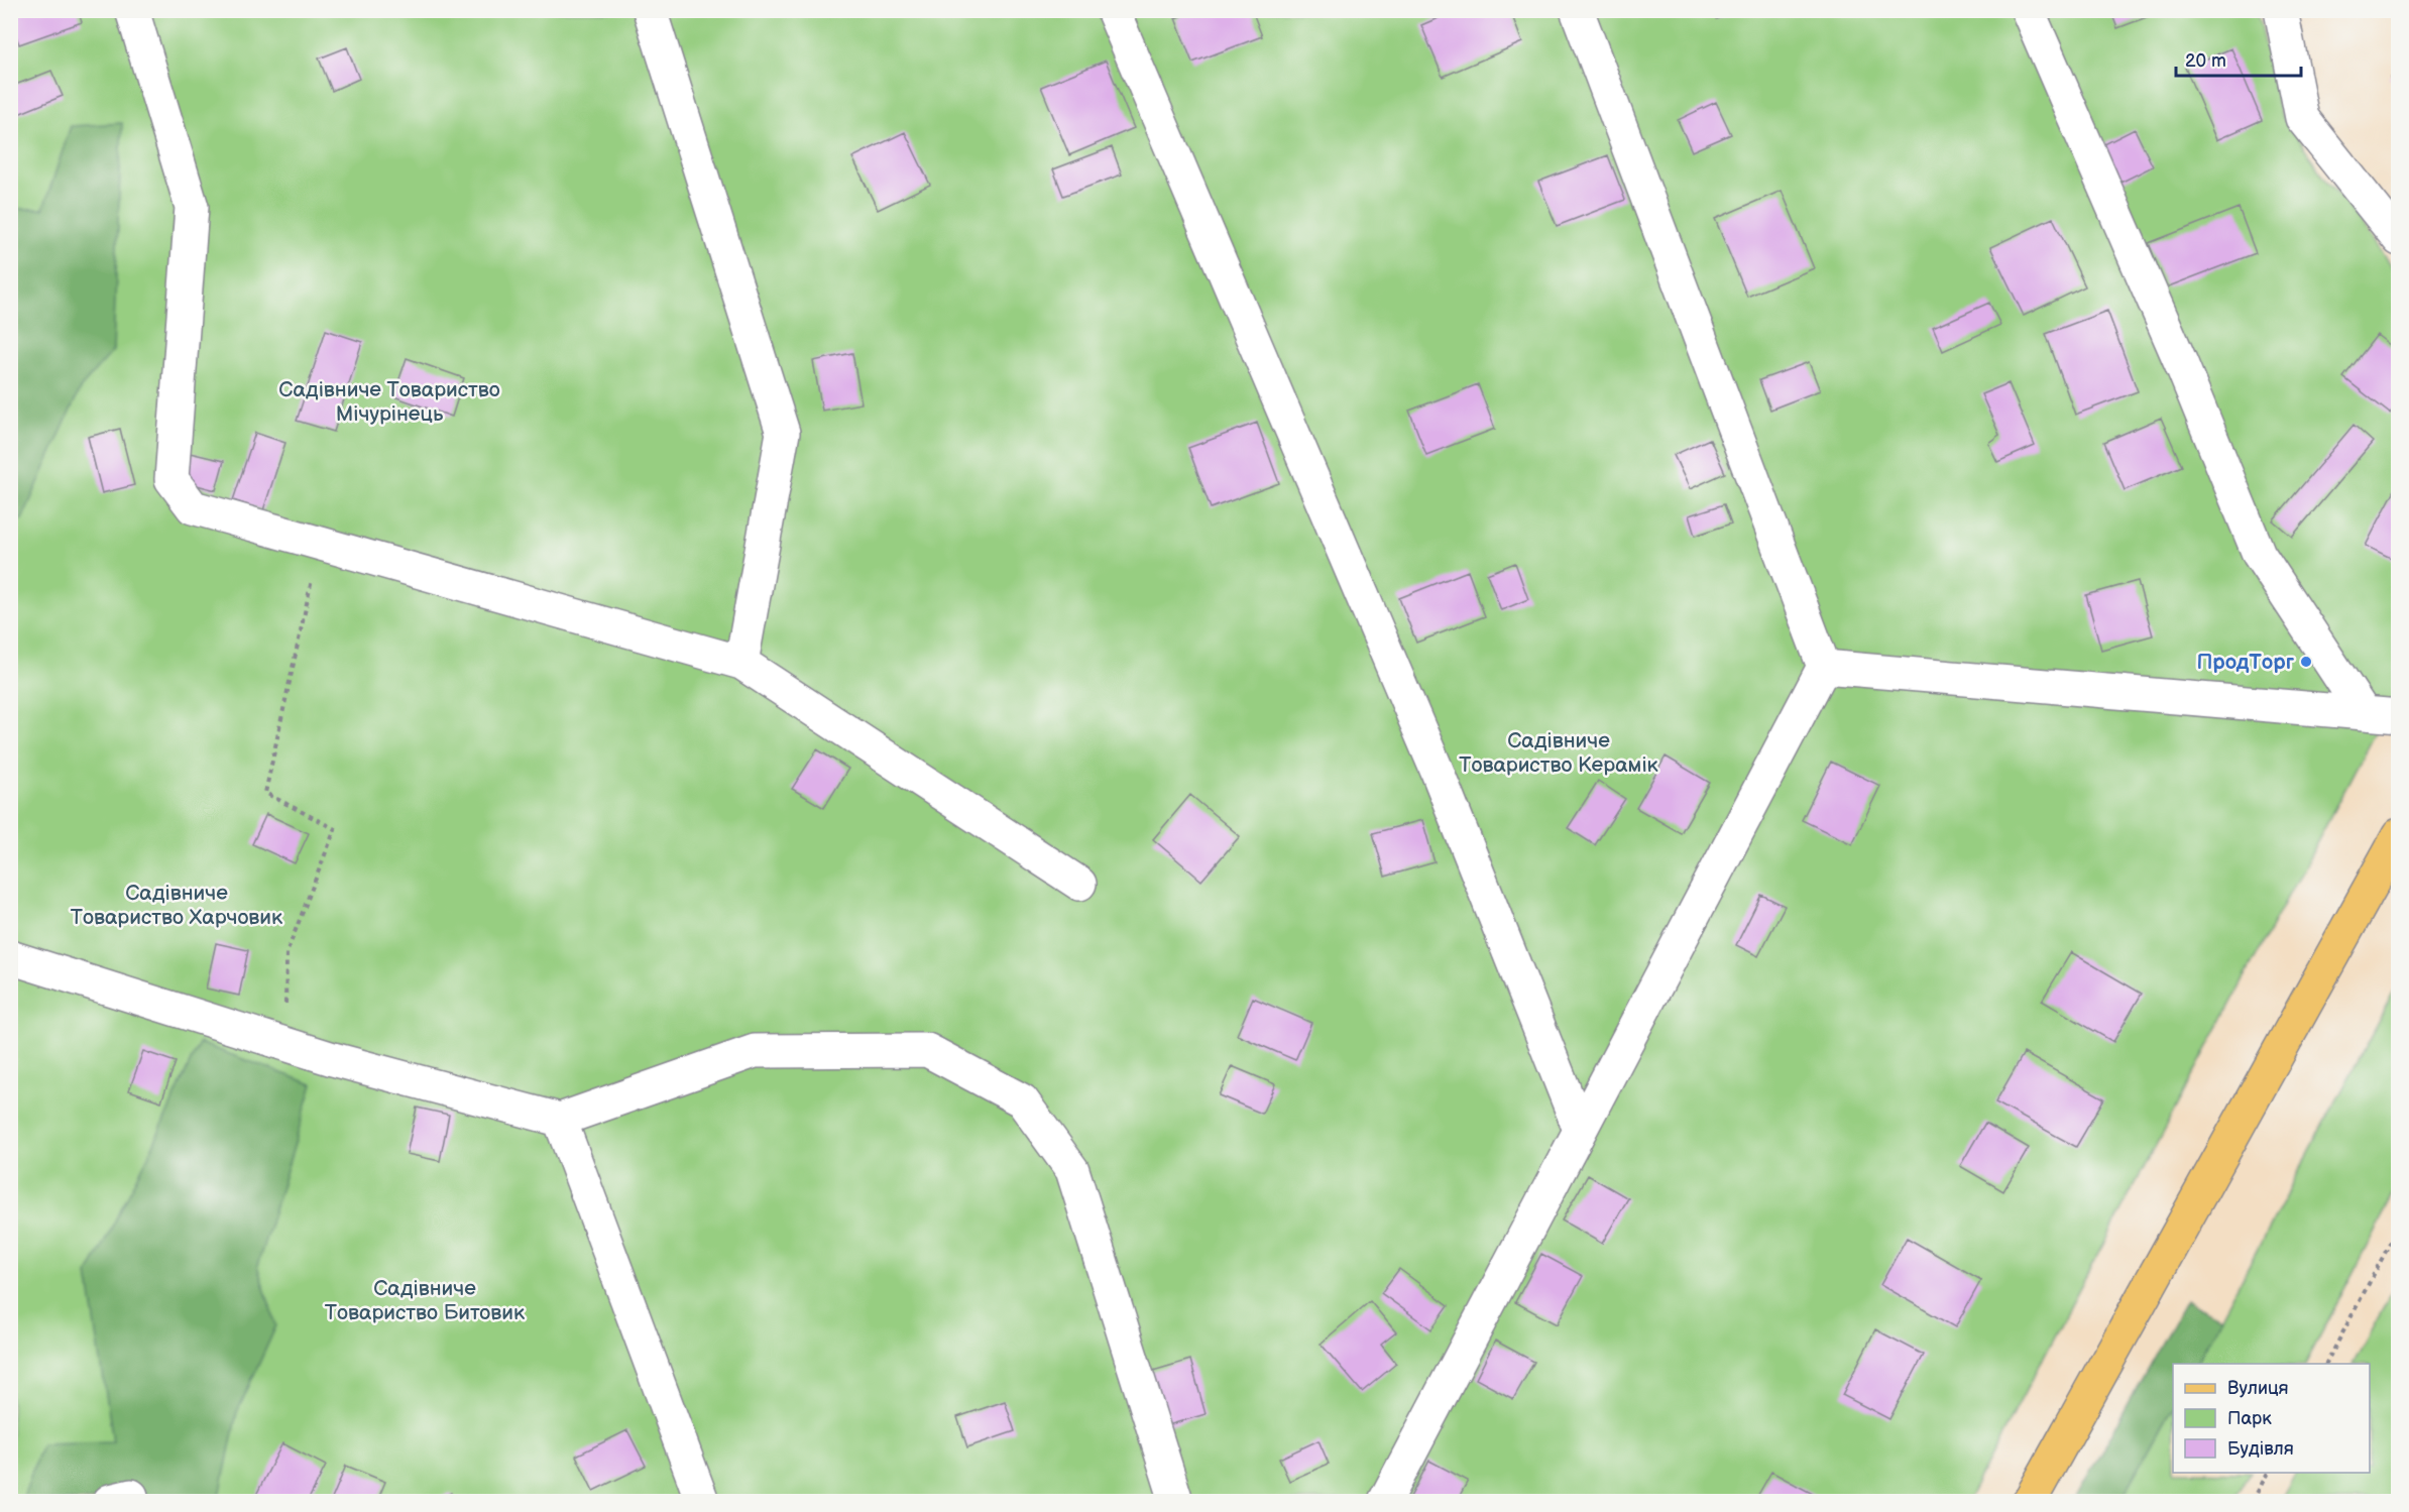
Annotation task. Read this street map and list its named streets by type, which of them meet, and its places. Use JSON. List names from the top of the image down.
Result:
{
  "parks": [
    "Садівниче Товариство Мічурінець",
    "Садівниче Товариство Керамік",
    "Садівниче Товариство Харчовик",
    "Садівниче Товариство Битовик"
  ],
  "places": ["ПродТорг"],
  "legend": ["Вулиця", "Парк", "Будівля"],
  "scale_bar": "20 m"
}
